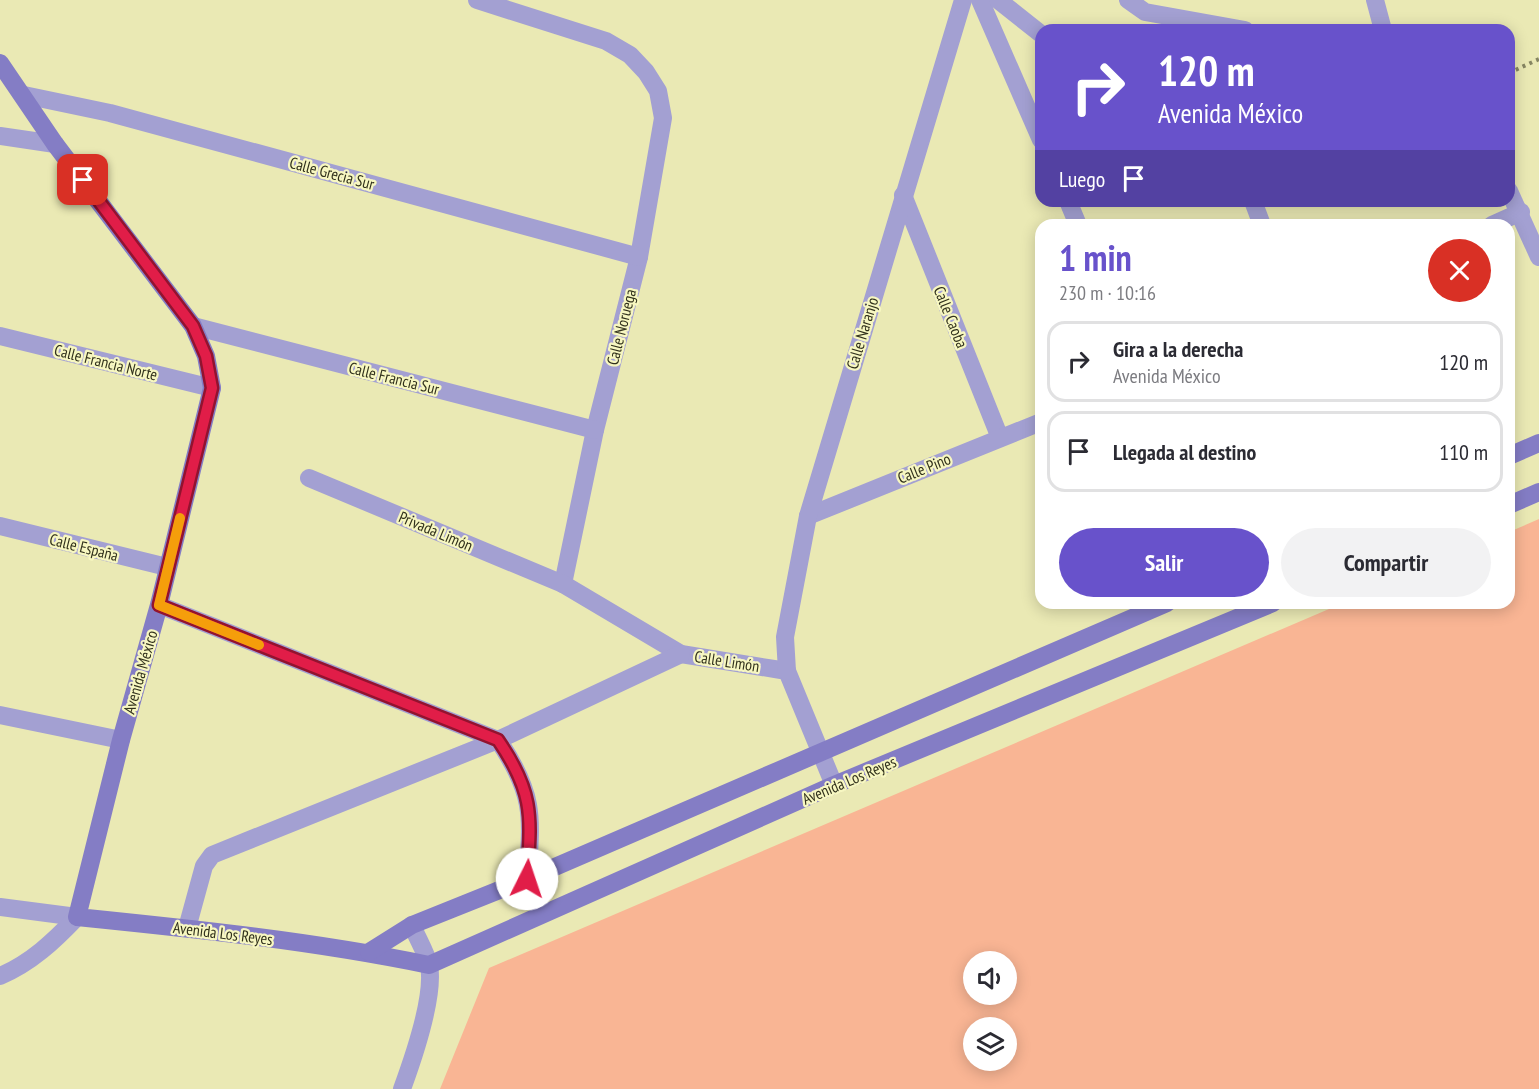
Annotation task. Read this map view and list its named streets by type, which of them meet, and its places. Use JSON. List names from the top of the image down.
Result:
{
  "streets": {
    "street": [
      "Calle Grecia Sur",
      "Calle Caoba",
      "Calle Noruega",
      "Calle Naranjo",
      "Calle Francia Norte",
      "Calle Francia Sur",
      "Calle Pino",
      "Privada Limón",
      "Calle España",
      "Calle Limón",
      "Avenida México",
      "Avenida Los Reyes"
    ]
  },
  "crossings": [
    ["Calle Grecia Sur", "Calle Noruega"],
    ["Calle Grecia Sur", "Avenida México"],
    ["Calle Caoba", "Calle Naranjo"],
    ["Calle Caoba", "Calle Pino"],
    ["Calle Noruega", "Calle Francia Sur"],
    ["Calle Noruega", "Privada Limón"],
    ["Calle Noruega", "Calle Limón"],
    ["Calle Naranjo", "Calle Pino"],
    ["Calle Naranjo", "Calle Limón"],
    ["Calle Francia Norte", "Avenida México"],
    ["Calle Francia Sur", "Avenida México"],
    ["Privada Limón", "Calle Limón"],
    ["Calle España", "Avenida México"],
    ["Avenida México", "Avenida Los Reyes"]
  ],
  "page": {
    "turn": ["120 m", "Avenida México"],
    "then": "Luego",
    "heading": ["1 min", "230 m · 10:16"],
    "list": [
      {
        "name": "Gira a la derecha",
        "note": "Avenida México",
        "value": "120 m"
      },
      {
        "name": "Llegada al destino",
        "value": "110 m"
      }
    ],
    "buttons": ["Salir", "Compartir"]
  }
}
